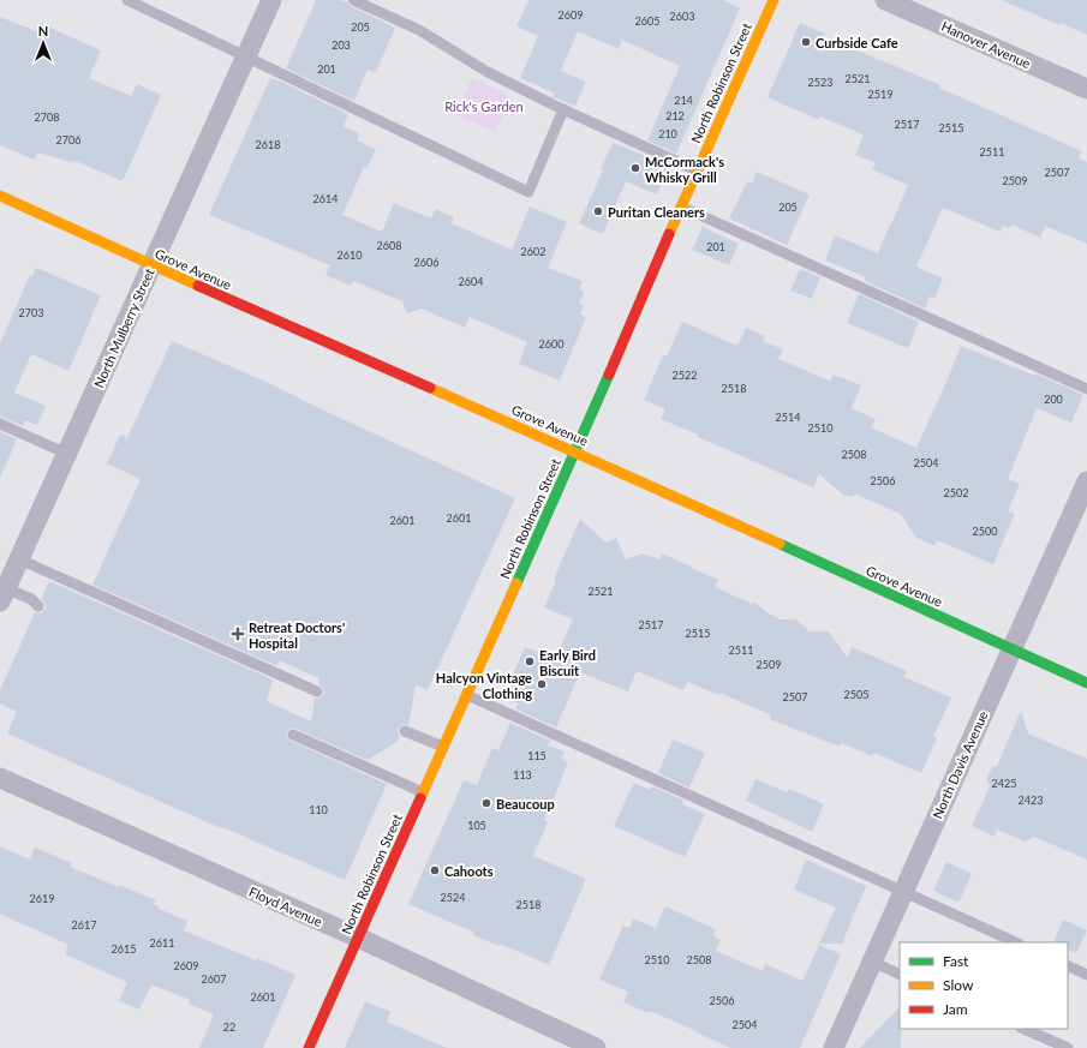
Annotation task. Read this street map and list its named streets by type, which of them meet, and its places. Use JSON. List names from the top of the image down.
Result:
{
  "streets": {
    "street": [
      "Hanover Avenue",
      "North Robinson Street",
      "Grove Avenue",
      "North Mulberry Street",
      "North Davis Avenue",
      "Floyd Avenue"
    ]
  },
  "crossings": [
    ["North Robinson Street", "Grove Avenue"],
    ["North Robinson Street", "Floyd Avenue"],
    ["Grove Avenue", "North Mulberry Street"],
    ["Grove Avenue", "North Davis Avenue"]
  ],
  "parks": ["Rick's Garden"],
  "places": {
    "other": [
      "Curbside Cafe",
      "McCormack's Whisky Grill",
      "Puritan Cleaners",
      "Early Bird Biscuit",
      "Halcyon Vintage Clothing",
      "Beaucoup",
      "Cahoots"
    ],
    "health": ["Retreat Doctors' Hospital"]
  },
  "house_numbers": [
    "2609",
    "2603",
    "2605",
    "205",
    "203",
    "201",
    "2521",
    "2523",
    "2519",
    "214",
    "212",
    "2708",
    "2517",
    "2515",
    "210",
    "2706",
    "2618",
    "2511",
    "2507",
    "2509",
    "2614",
    "205",
    "2608",
    "201",
    "2602",
    "2610",
    "2606",
    "2604",
    "2703",
    "2600",
    "2522",
    "2518",
    "200",
    "2514",
    "2510",
    "2508",
    "2504",
    "2506",
    "2502",
    "2601",
    "2601",
    "2500",
    "2521",
    "2517",
    "2515",
    "2511",
    "2509",
    "2505",
    "2507",
    "115",
    "113",
    "2425",
    "2423",
    "110",
    "105",
    "2524",
    "2619",
    "2518",
    "2617",
    "2611",
    "2615",
    "2510",
    "2508",
    "2609",
    "2607",
    "2601",
    "2506",
    "2504",
    "22"
  ],
  "legend": ["Fast", "Slow", "Jam"],
  "north": "top"
}
